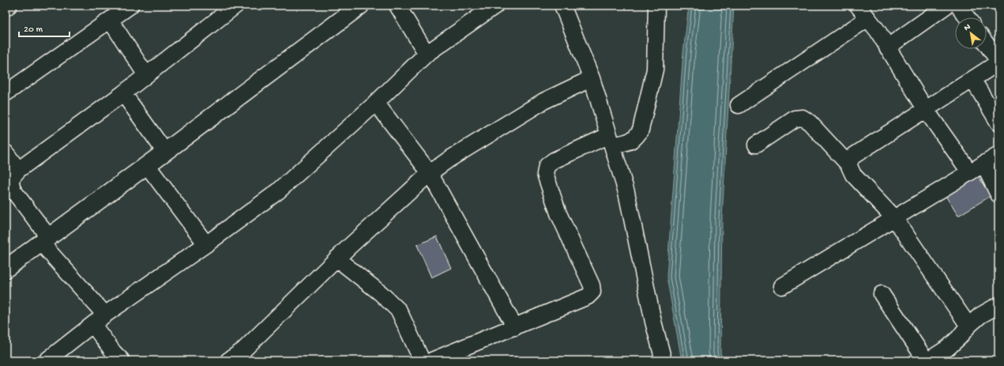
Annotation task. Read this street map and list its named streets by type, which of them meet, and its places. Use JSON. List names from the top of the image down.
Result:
{
  "scale_bar": "20 m",
  "north": "top left"
}
